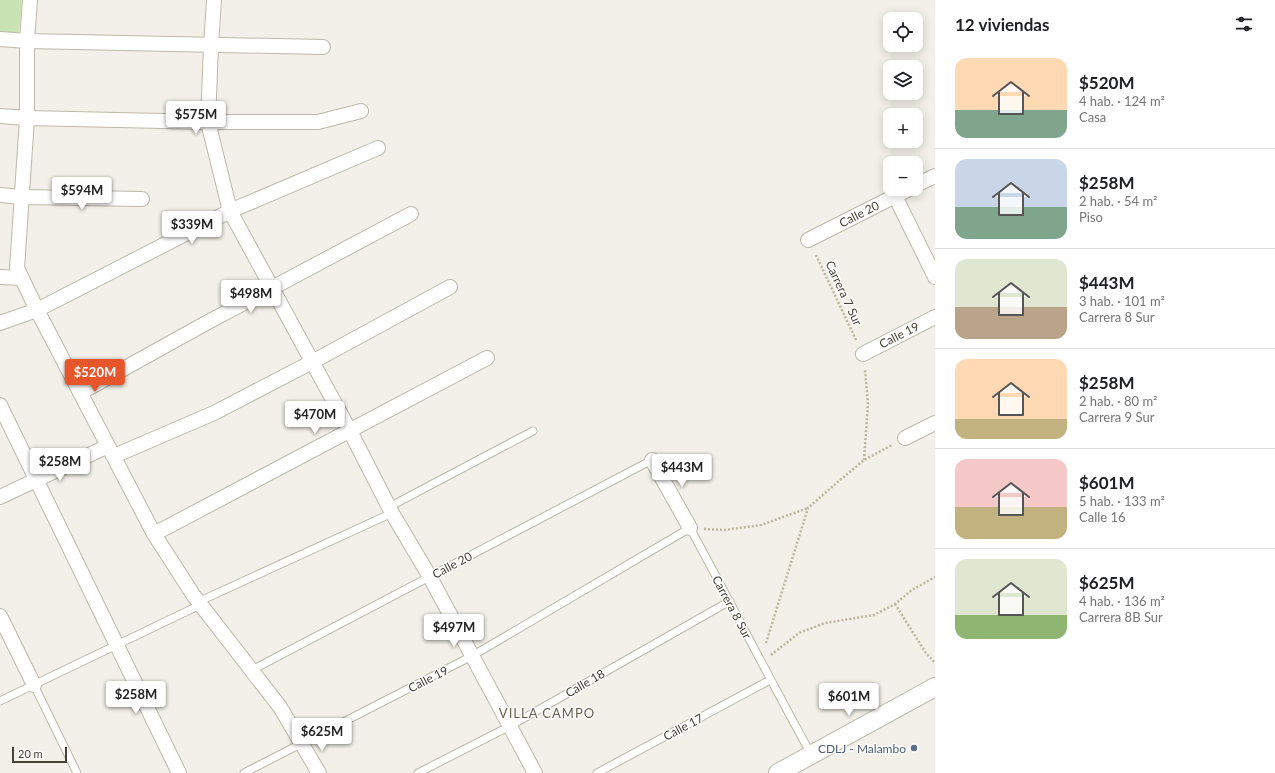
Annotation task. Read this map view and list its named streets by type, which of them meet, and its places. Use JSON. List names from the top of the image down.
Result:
{
  "streets": {
    "street": ["Calle 20", "Calle 19", "Carrera 8 Sur"],
    "lane": ["Calle 18", "Calle 17"],
    "path": ["Carrera 7 Sur"]
  },
  "crossings": [
    ["Calle 20", "Carrera 7 Sur"],
    ["Calle 20", "Carrera 8 Sur"],
    ["Carrera 7 Sur", "Calle 19"],
    ["Calle 19", "Carrera 8 Sur"],
    ["Carrera 8 Sur", "Calle 18"],
    ["Carrera 8 Sur", "Calle 17"]
  ],
  "districts": ["VILLA CAMPO"],
  "places": ["CDLJ - Malambo"],
  "scale_bar": "20 m",
  "page": {
    "heading": "12 viviendas",
    "map_buttons": ["+", "−"],
    "list": [
      {
        "name": "$520M",
        "note": "4 hab. · 124 m² · Casa"
      },
      {
        "name": "$258M",
        "note": "2 hab. · 54 m² · Piso"
      },
      {
        "name": "$443M",
        "note": "3 hab. · 101 m² · Carrera 8 Sur"
      },
      {
        "name": "$258M",
        "note": "2 hab. · 80 m² · Carrera 9 Sur"
      },
      {
        "name": "$601M",
        "note": "5 hab. · 133 m² · Calle 16"
      },
      {
        "name": "$625M",
        "note": "4 hab. · 136 m² · Carrera 8B Sur"
      }
    ],
    "price": [
      "$575M",
      "$594M",
      "$339M",
      "$498M",
      "$520M",
      "$470M",
      "$258M",
      "$443M",
      "$497M",
      "$258M",
      "$601M",
      "$625M"
    ],
    "scale": "20 m"
  }
}
